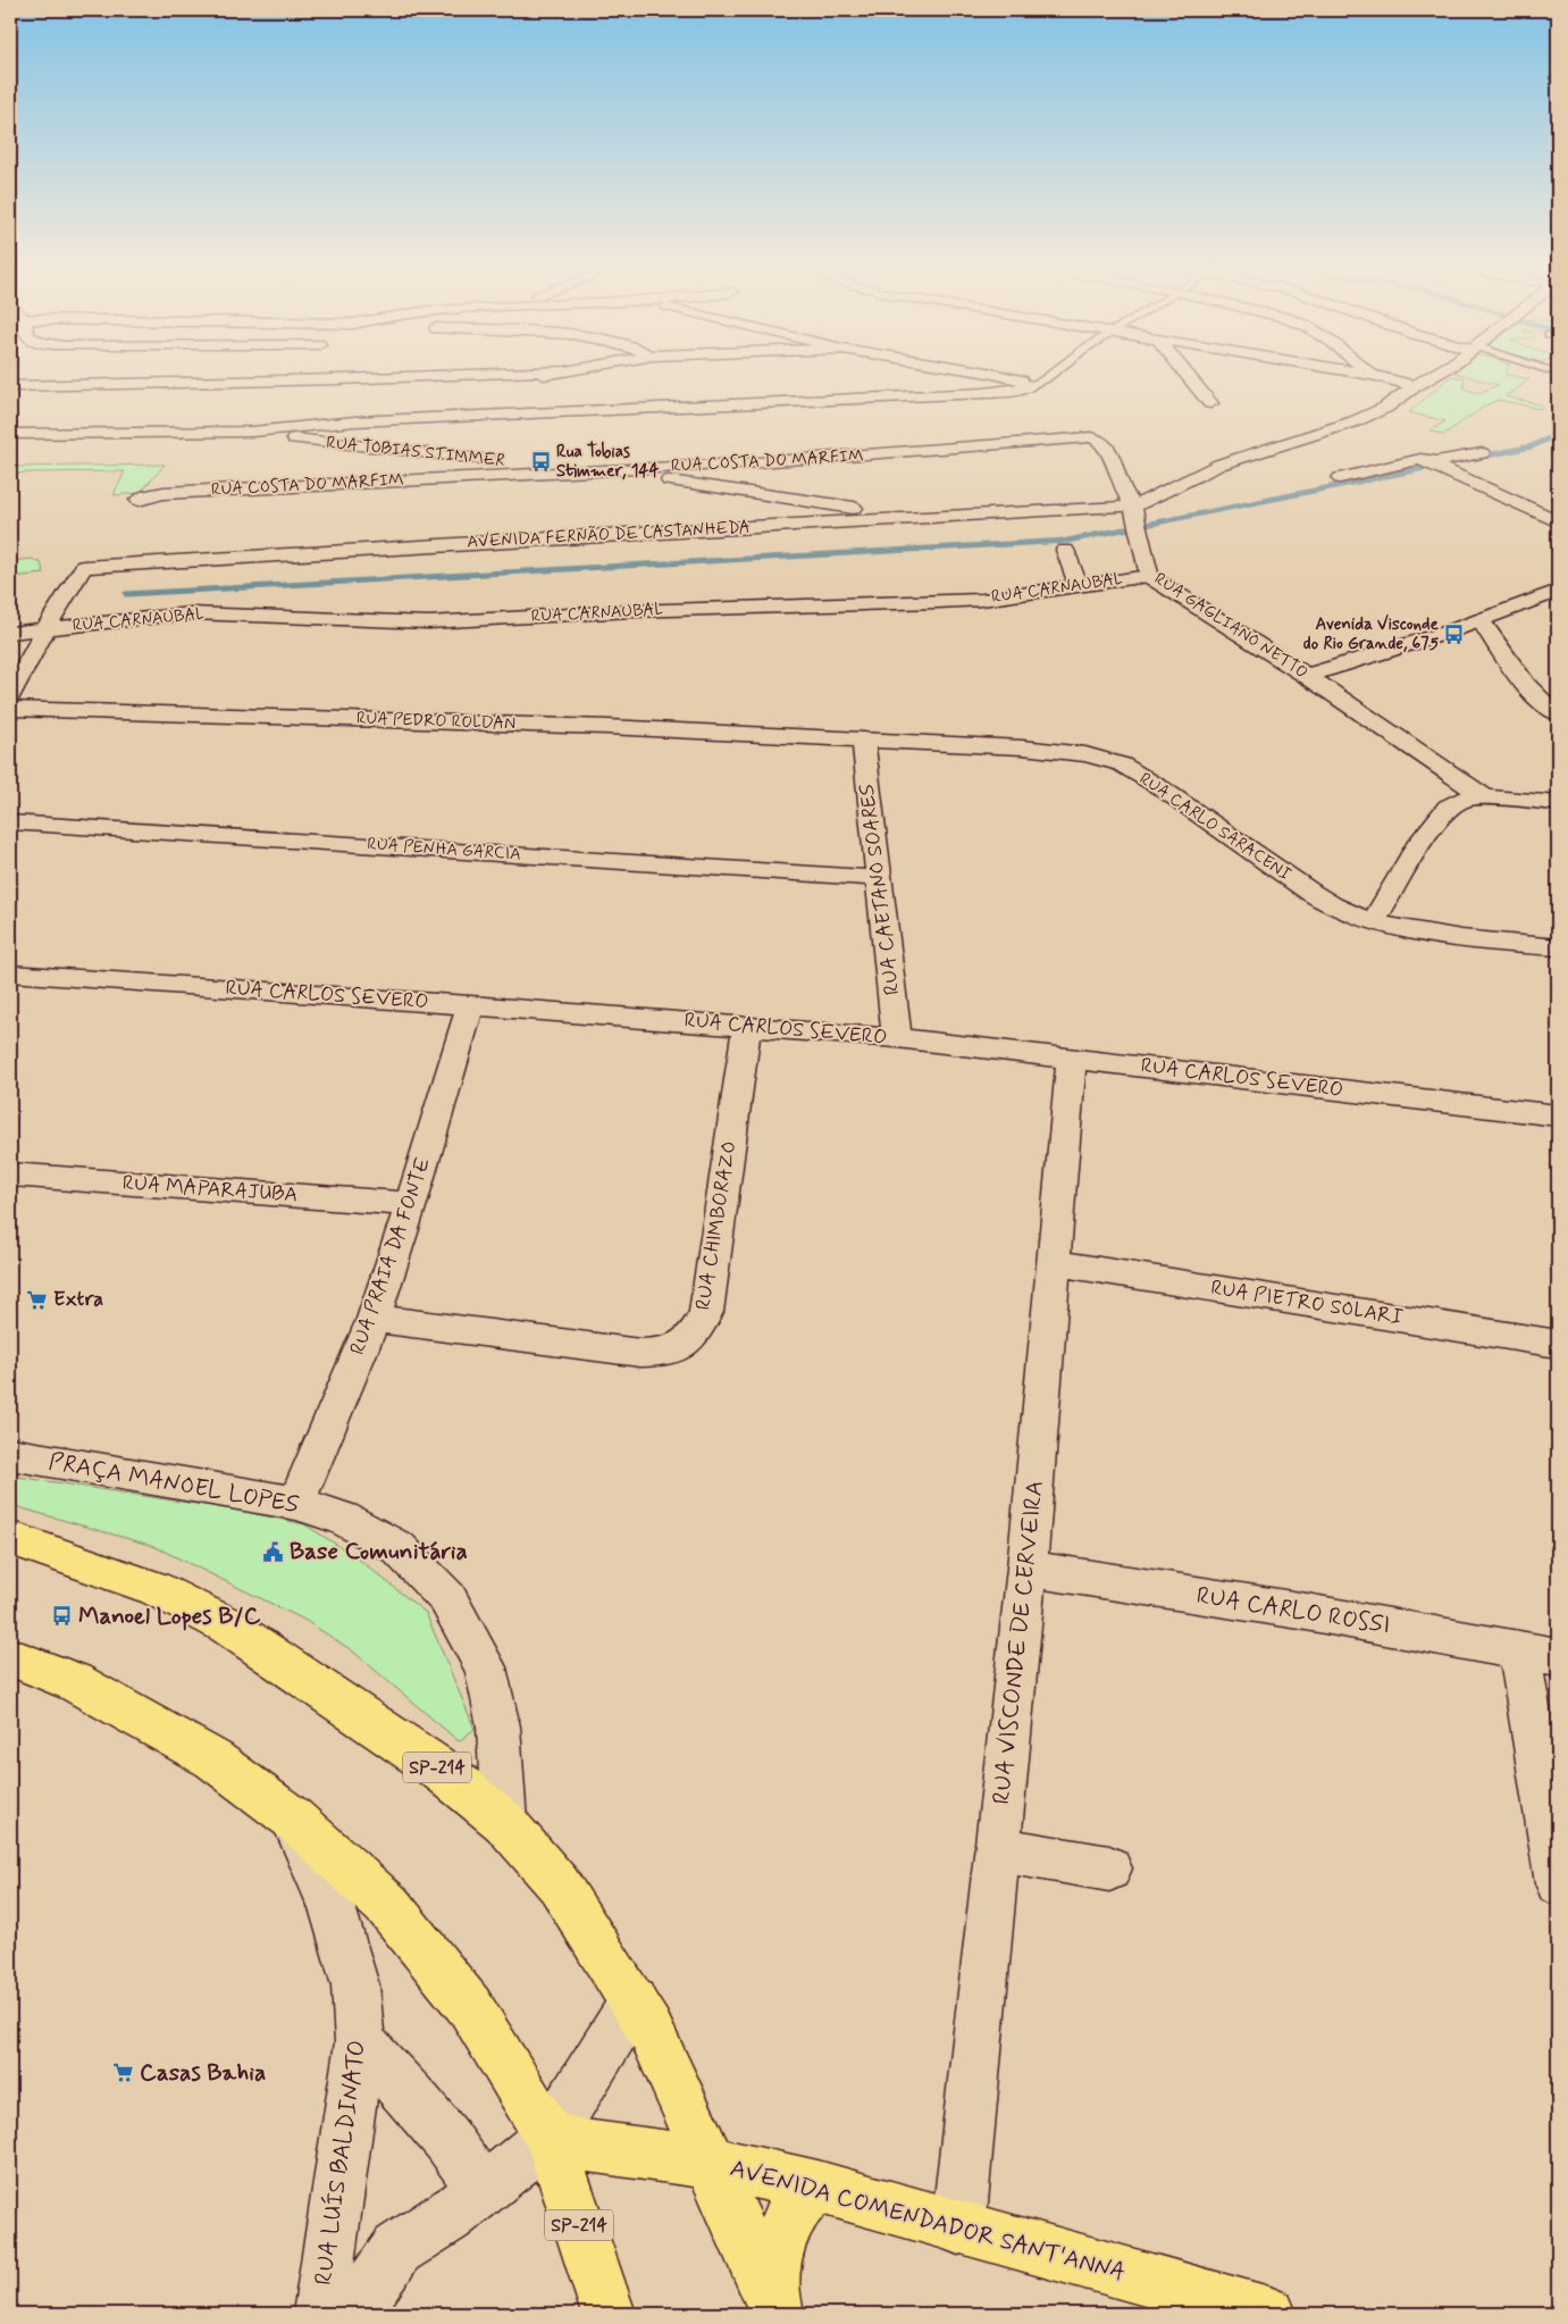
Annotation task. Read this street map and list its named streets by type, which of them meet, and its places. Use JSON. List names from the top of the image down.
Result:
{
  "streets": {
    "main road": ["SP-214", "AVENIDA COMENDADOR SANT'ANNA"],
    "street": [
      "RUA TOBIAS STIMMER",
      "RUA COSTA DO MARFIM",
      "AVENIDA FERNÃO DE CASTANHEDA",
      "RUA CARNAUBAL",
      "RUA GAGLIANO NETTO",
      "RUA PEDRO ROLDAN",
      "RUA CARLO SARACENI",
      "RUA PENHA GARCIA",
      "RUA CAETANO SOARES",
      "RUA CARLOS SEVERO",
      "RUA MAPARAJUBA",
      "RUA CHIMBORAZO",
      "RUA PRAIA DA FONTE",
      "RUA PIETRO SOLARI",
      "PRAÇA MANOEL LOPES",
      "RUA CARLO ROSSI",
      "RUA VISCONDE DE CERVEIRA",
      "RUA LUÍS BALDINATO"
    ]
  },
  "crossings": [
    ["RUA TOBIAS STIMMER", "RUA COSTA DO MARFIM"],
    ["RUA TOBIAS STIMMER", "AVENIDA FERNÃO DE CASTANHEDA"],
    ["RUA COSTA DO MARFIM", "RUA GAGLIANO NETTO"],
    ["AVENIDA FERNÃO DE CASTANHEDA", "RUA CARNAUBAL"],
    ["AVENIDA FERNÃO DE CASTANHEDA", "RUA GAGLIANO NETTO"],
    ["RUA CARNAUBAL", "RUA GAGLIANO NETTO"],
    ["RUA PEDRO ROLDAN", "RUA CARLO SARACENI"],
    ["RUA PEDRO ROLDAN", "RUA CAETANO SOARES"],
    ["RUA CARLO SARACENI", "RUA CAETANO SOARES"],
    ["RUA PENHA GARCIA", "RUA CAETANO SOARES"],
    ["RUA CAETANO SOARES", "RUA CARLOS SEVERO"],
    ["RUA CARLOS SEVERO", "RUA CHIMBORAZO"],
    ["RUA CARLOS SEVERO", "RUA PRAIA DA FONTE"],
    ["RUA CARLOS SEVERO", "RUA VISCONDE DE CERVEIRA"],
    ["RUA MAPARAJUBA", "RUA PRAIA DA FONTE"],
    ["RUA CHIMBORAZO", "RUA PRAIA DA FONTE"],
    ["RUA PRAIA DA FONTE", "PRAÇA MANOEL LOPES"],
    ["RUA PIETRO SOLARI", "RUA VISCONDE DE CERVEIRA"],
    ["PRAÇA MANOEL LOPES", "SP-214"],
    ["RUA CARLO ROSSI", "RUA VISCONDE DE CERVEIRA"],
    ["RUA VISCONDE DE CERVEIRA", "AVENIDA COMENDADOR SANT'ANNA"],
    ["SP-214", "RUA LUÍS BALDINATO"],
    ["SP-214", "AVENIDA COMENDADOR SANT'ANNA"],
    ["RUA LUÍS BALDINATO", "AVENIDA COMENDADOR SANT'ANNA"]
  ],
  "places": {
    "bus stop": ["Rua Tobias Stimmer, 144", "Avenida Visconde do Rio Grande, 675", "Manoel Lopes B/C"],
    "supermarket": ["Extra", "Casas Bahia"],
    "public building": ["Base Comunitária"]
  }
}
